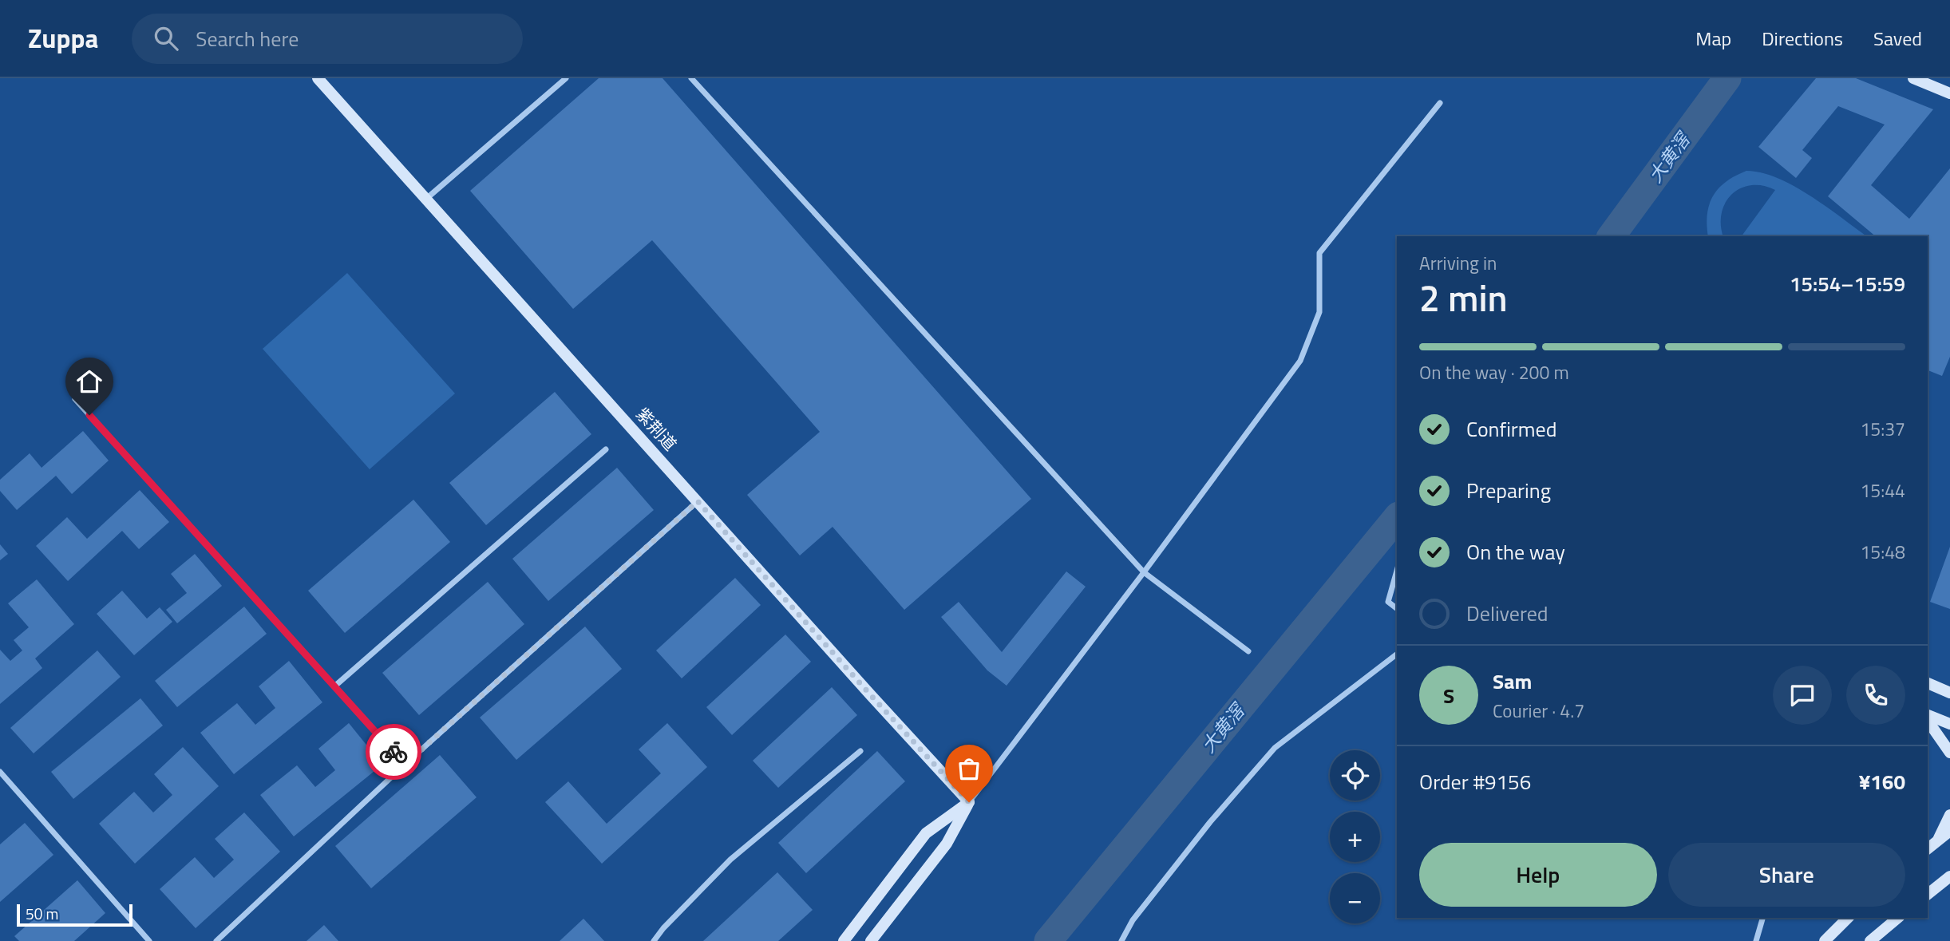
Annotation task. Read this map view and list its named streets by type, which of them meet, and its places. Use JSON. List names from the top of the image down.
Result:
{
  "streets": {
    "street": ["紫荆道"]
  },
  "water": ["大黄滘"],
  "scale_bar": "50 m",
  "page": {
    "header": "Zuppa",
    "search": "Search here",
    "nav": ["Map", "Directions", "Saved"],
    "heading": ["2 min", "Arriving in", "15:54–15:59"],
    "panel": [
      "Sam",
      "Courier · 4.7",
      "Order #9156",
      "¥160"
    ],
    "bar": "On the way · 200 m",
    "list": [
      ["Confirmed", "15:37"],
      ["Preparing", "15:44"],
      ["On the way", "15:48"],
      "Delivered"
    ],
    "round": "S",
    "map_buttons": ["+", "−"],
    "buttons": ["Help", "Share"],
    "scale": "50 m"
  }
}
